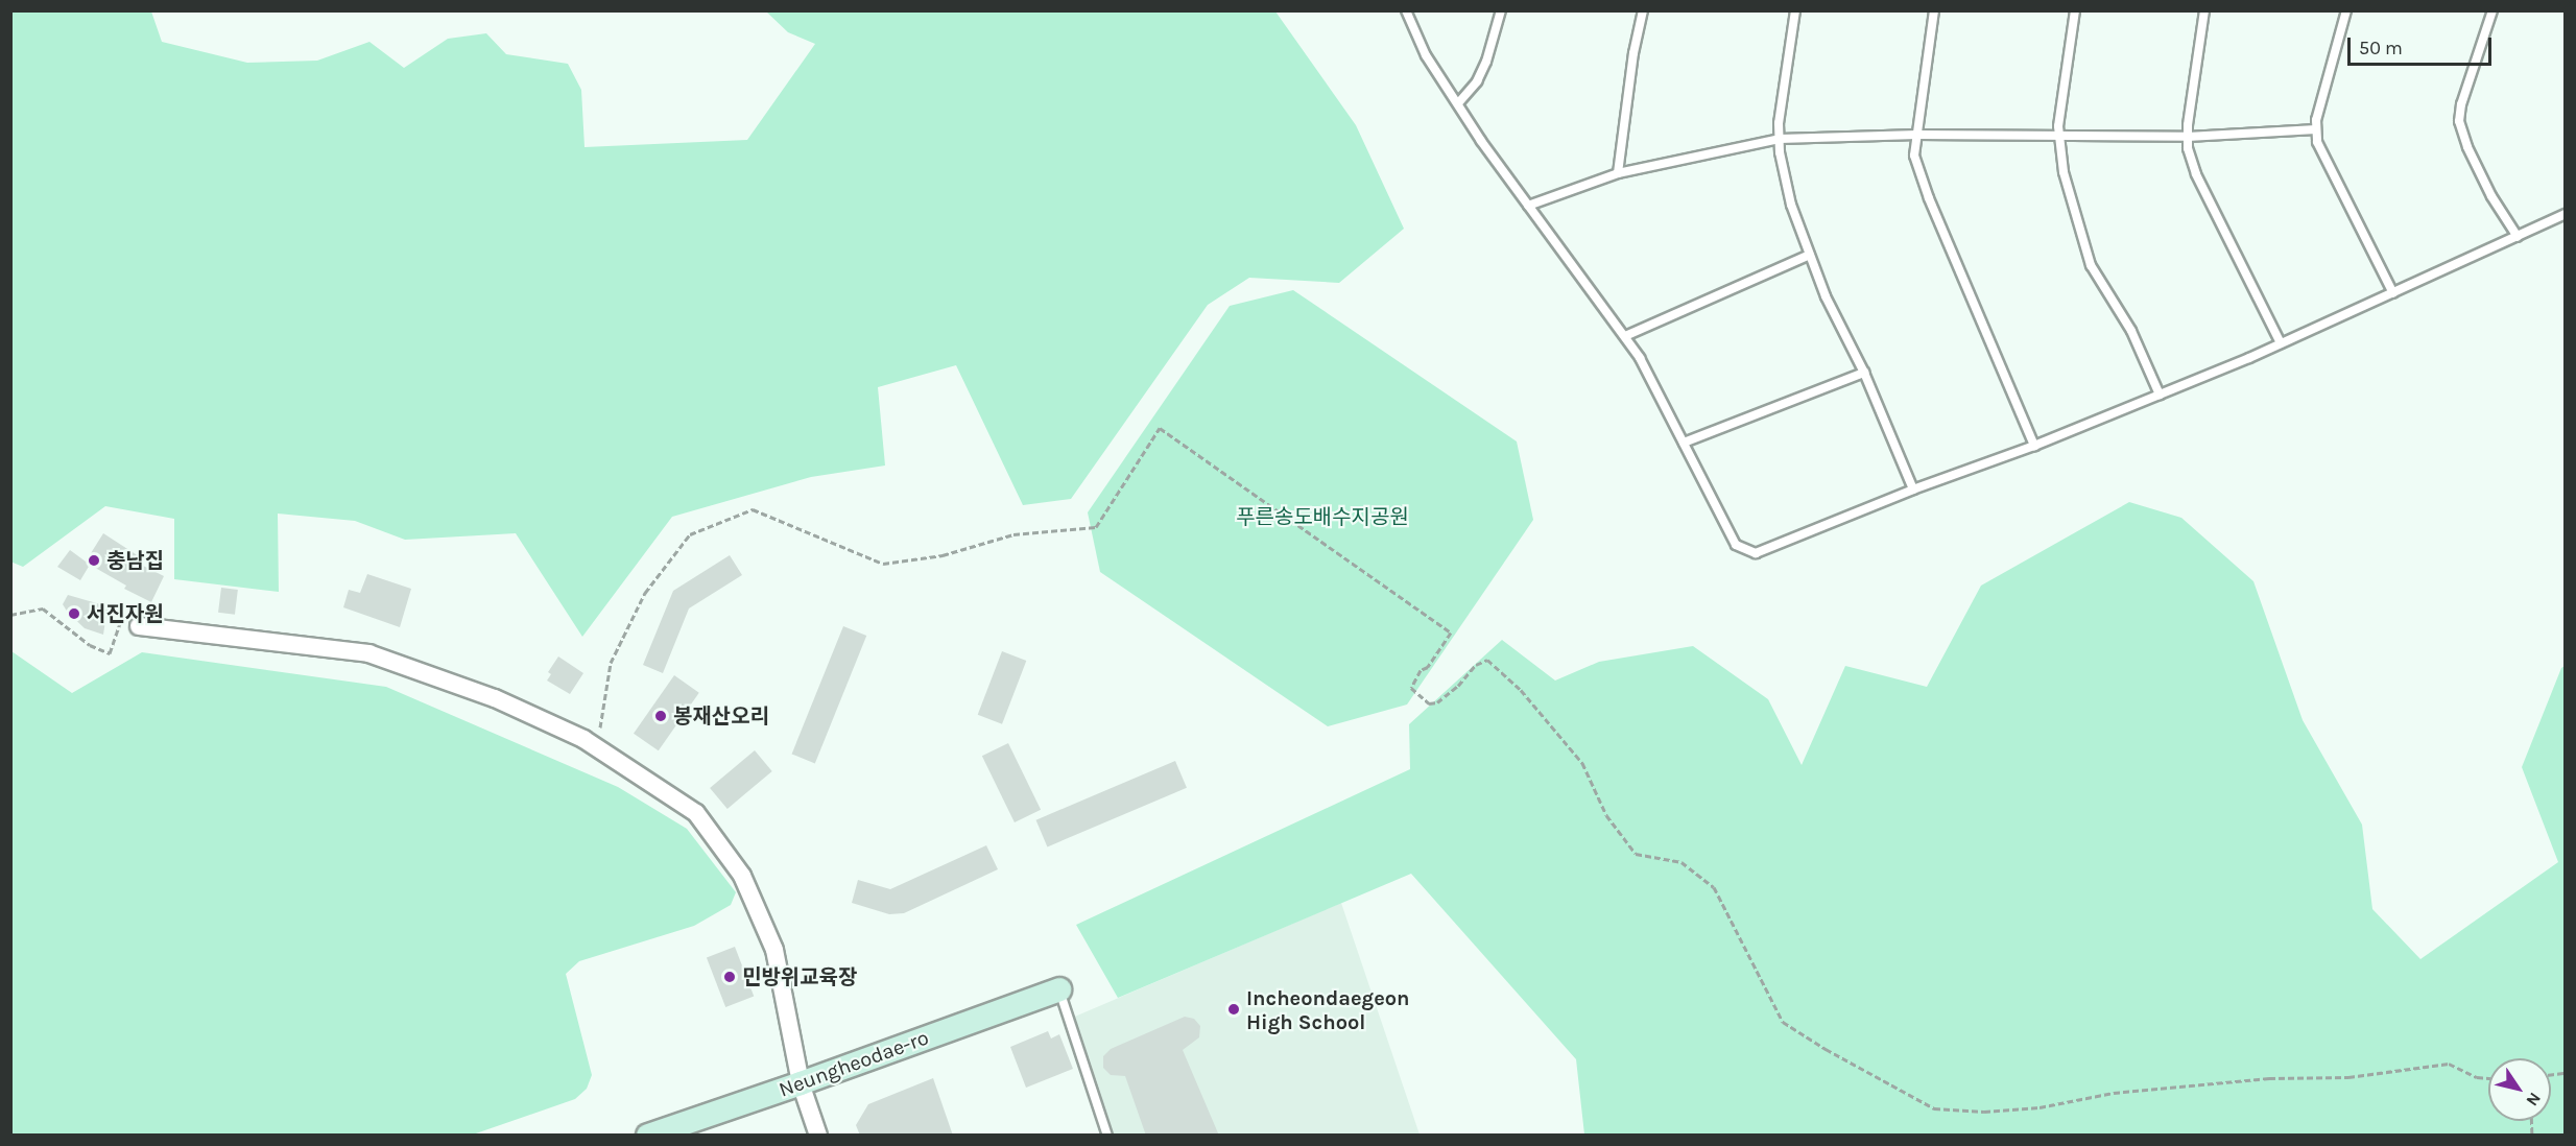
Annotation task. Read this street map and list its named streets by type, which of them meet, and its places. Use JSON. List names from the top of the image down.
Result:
{
  "streets": {
    "main road": ["Neungheodae-ro"]
  },
  "parks": ["푸른송도배수지공원"],
  "places": [
    "충남집",
    "서진자원",
    "봉재산오리",
    "민방위교육장",
    "Incheondaegeon High School"
  ],
  "scale_bar": "50 m",
  "north": "bottom right"
}
